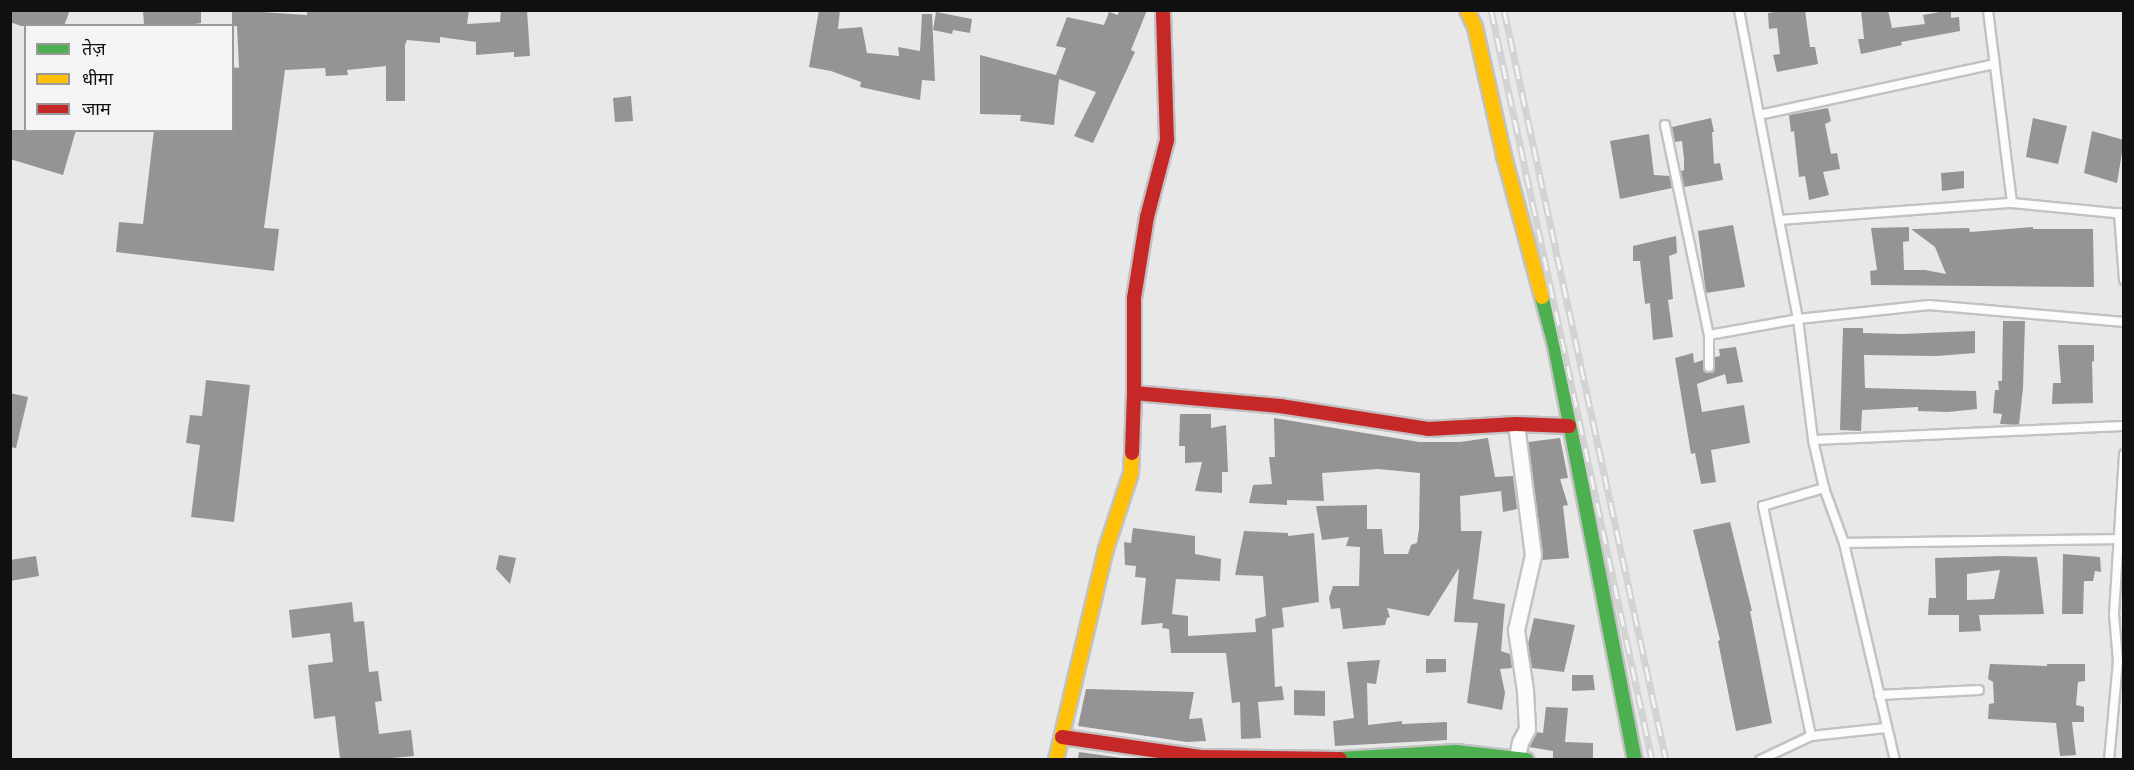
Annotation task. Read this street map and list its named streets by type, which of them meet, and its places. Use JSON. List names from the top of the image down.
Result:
{
  "legend": ["तेज़", "धीमा", "जाम"]
}
